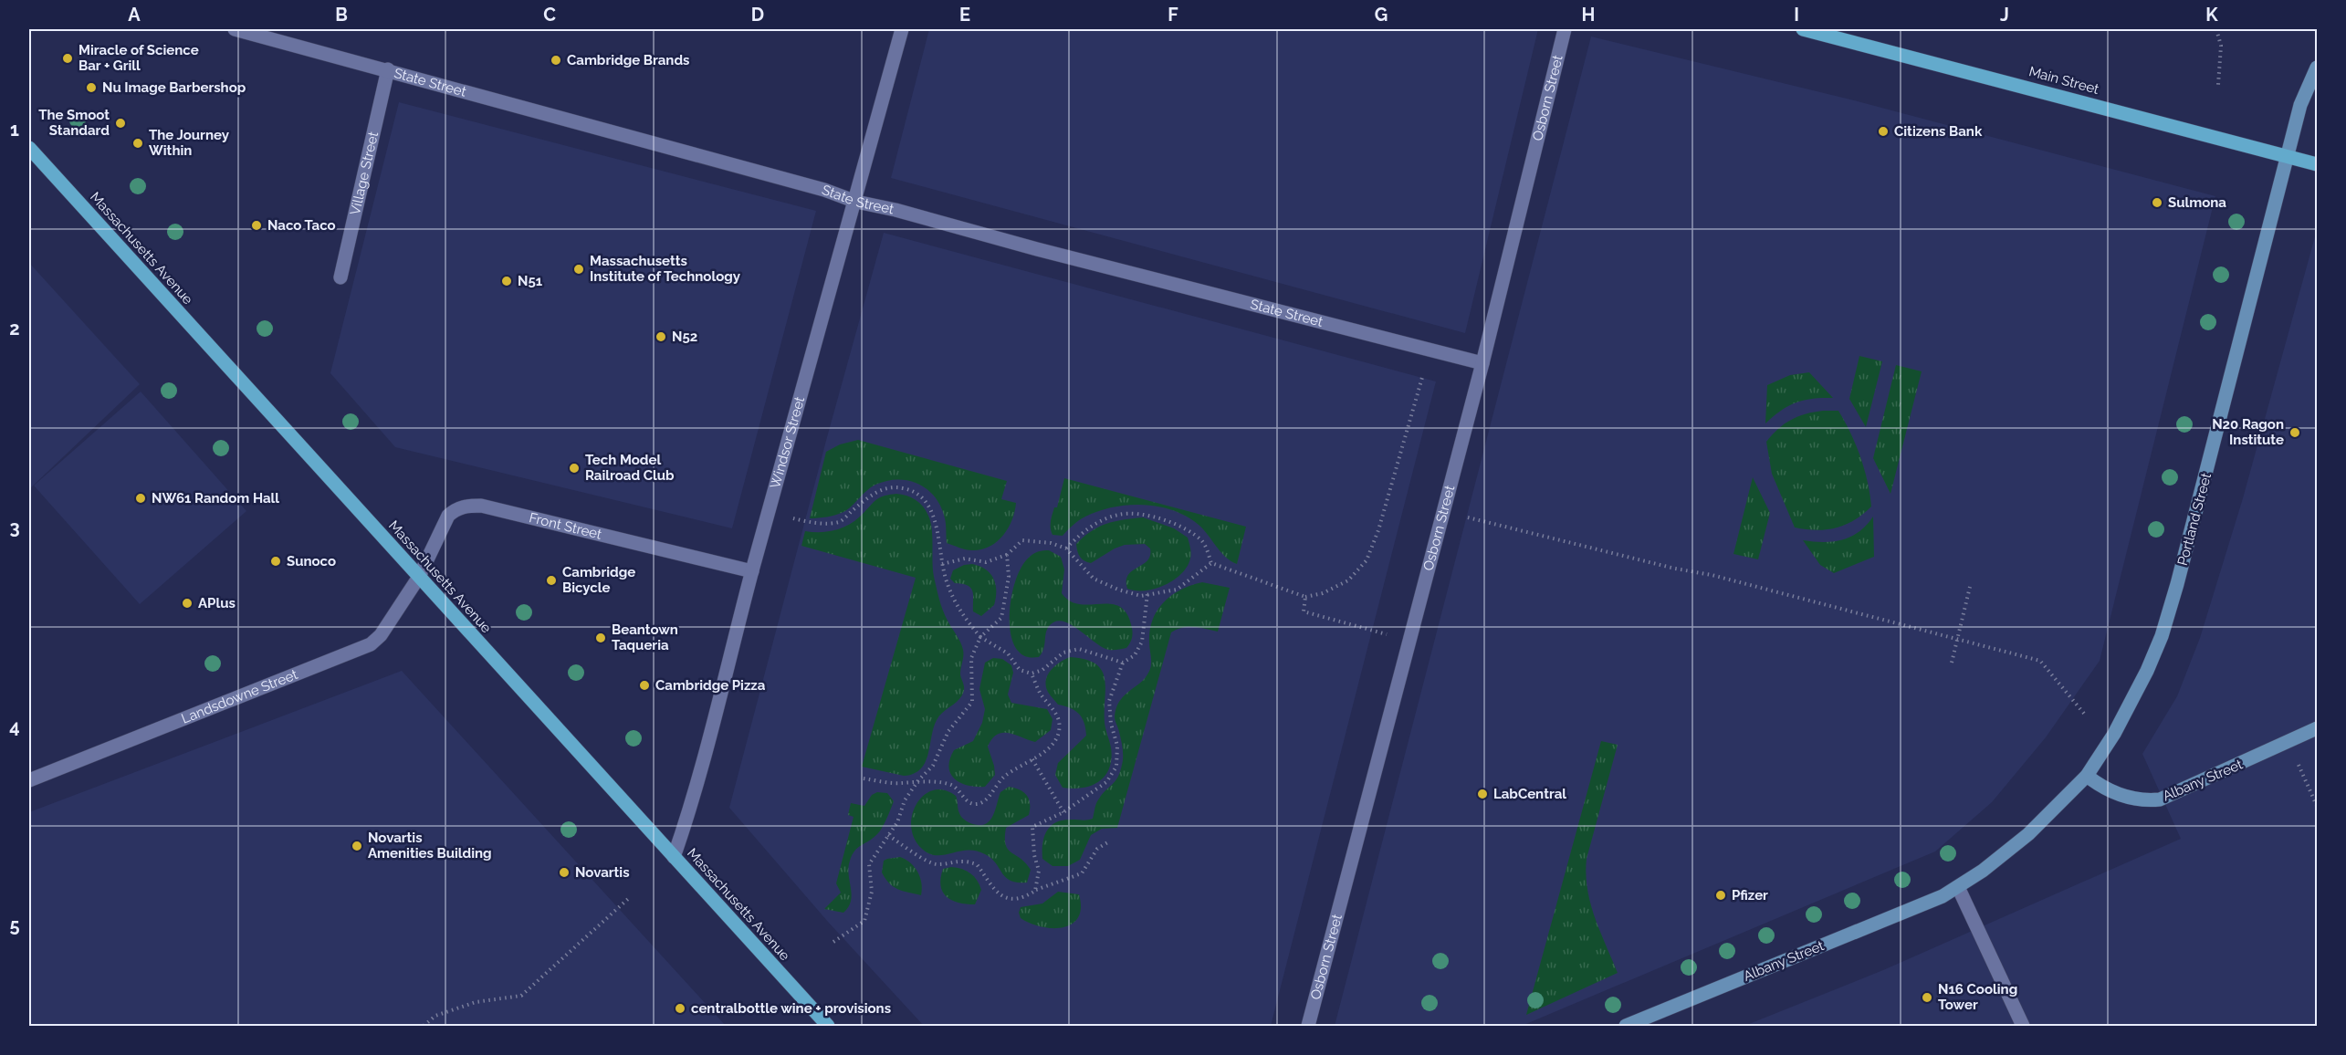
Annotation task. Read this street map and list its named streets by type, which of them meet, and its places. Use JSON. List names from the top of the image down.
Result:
{
  "streets": {
    "main road": [
      "Main Street",
      "Massachusetts Avenue",
      "Portland Street",
      "Albany Street"
    ],
    "street": [
      "State Street",
      "Osborn Street",
      "Village Street",
      "Windsor Street",
      "Front Street",
      "Landsdowne Street"
    ]
  },
  "crossings": [
    ["Main Street", "Portland Street"],
    ["State Street", "Osborn Street"],
    ["State Street", "Village Street"],
    ["State Street", "Windsor Street"],
    ["Massachusetts Avenue", "Windsor Street"],
    ["Massachusetts Avenue", "Front Street"],
    ["Massachusetts Avenue", "Landsdowne Street"],
    ["Windsor Street", "Front Street"],
    ["Portland Street", "Albany Street"],
    ["Front Street", "Landsdowne Street"]
  ],
  "places": [
    "Miracle of Science Bar + Grill",
    "Cambridge Brands",
    "Nu Image Barbershop",
    "The Smoot Standard",
    "Citizens Bank",
    "The Journey Within",
    "Sulmona",
    "Naco Taco",
    "Massachusetts Institute of Technology",
    "N51",
    "N52",
    "N20 Ragon Institute",
    "Tech Model Railroad Club",
    "NW61 Random Hall",
    "Sunoco",
    "Cambridge Bicycle",
    "APlus",
    "Beantown Taqueria",
    "Cambridge Pizza",
    "LabCentral",
    "Novartis Amenities Building",
    "Novartis",
    "Pfizer",
    "N16 Cooling Tower",
    "centralbottle wine + provisions"
  ],
  "grid": {
    "columns": [
      "A",
      "B",
      "C",
      "D",
      "E",
      "F",
      "G",
      "H",
      "I",
      "J",
      "K"
    ],
    "rows": [
      "1",
      "2",
      "3",
      "4",
      "5"
    ]
  }
}
